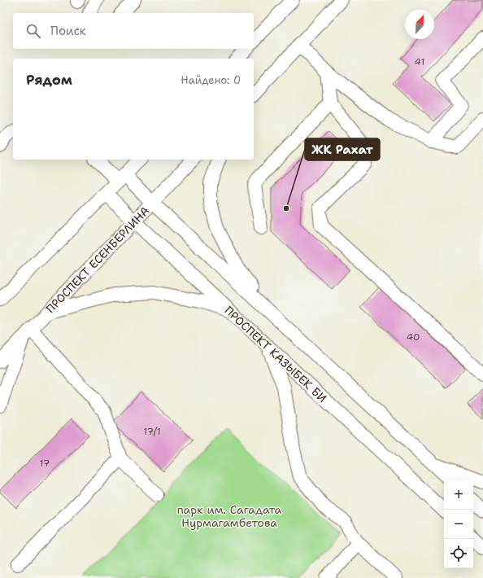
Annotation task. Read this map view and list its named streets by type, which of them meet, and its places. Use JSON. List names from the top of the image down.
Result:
{
  "streets": {
    "street": ["ПРОСПЕКТ ЕСЕНБЕРЛИНА", "ПРОСПЕКТ КАЗЫБЕК БИ"]
  },
  "crossings": [
    ["ПРОСПЕКТ ЕСЕНБЕРЛИНА", "ПРОСПЕКТ КАЗЫБЕК БИ"]
  ],
  "parks": ["парк им. Сагадата Нурмагамбетова"],
  "places": ["ЖК Рахат"],
  "house_numbers": [
    "41",
    "40",
    "17/1",
    "17"
  ],
  "north": "top right",
  "page": {
    "search": "Поиск",
    "heading": ["Рядом", "Найдено: 0"],
    "map_buttons": ["+", "−"]
  }
}
